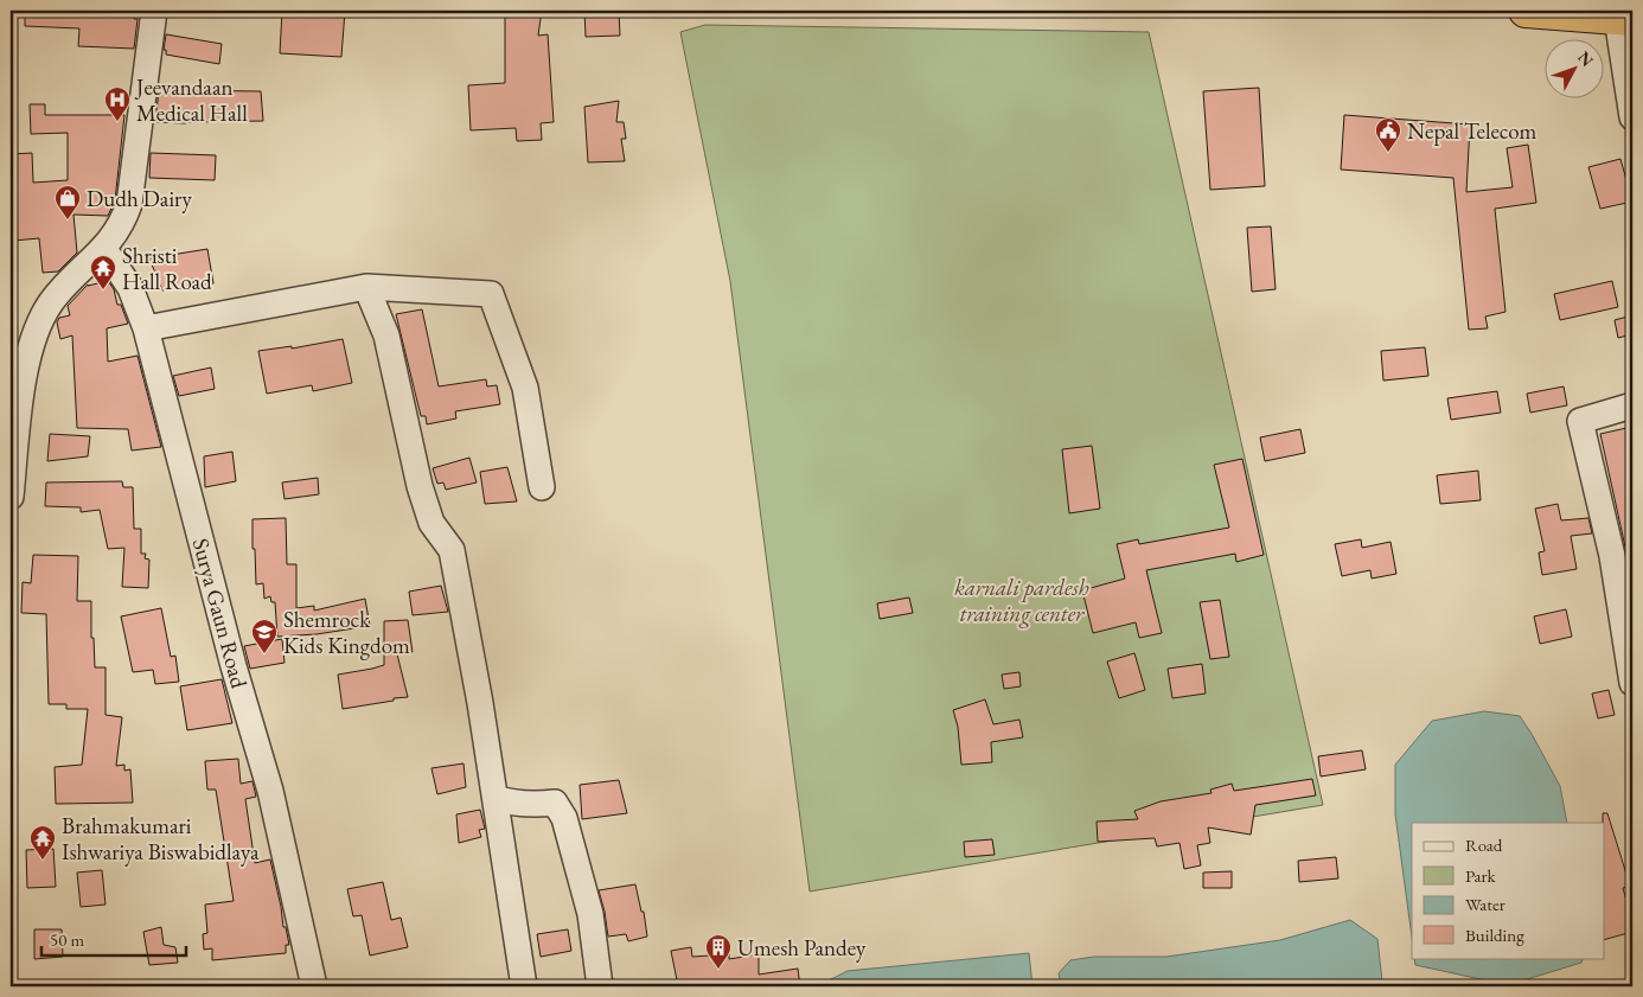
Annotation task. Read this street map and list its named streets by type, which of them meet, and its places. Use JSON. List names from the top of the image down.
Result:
{
  "streets": {
    "street": ["Surya Gaun Road"]
  },
  "parks": ["karnali pardesh training center"],
  "places": {
    "hospital": ["Jeevandaan Medical Hall"],
    "public building": ["Nepal Telecom"],
    "shop": ["Dudh Dairy"],
    "temple": ["Shristi Hall Road", "Brahmakumari Ishwariya Biswabidlaya"],
    "school or university": ["Shemrock Kids Kingdom"],
    "building": ["Umesh Pandey"]
  },
  "legend": [
    "Road",
    "Park",
    "Water",
    "Building"
  ],
  "scale_bar": "50 m",
  "north": "top right"
}
